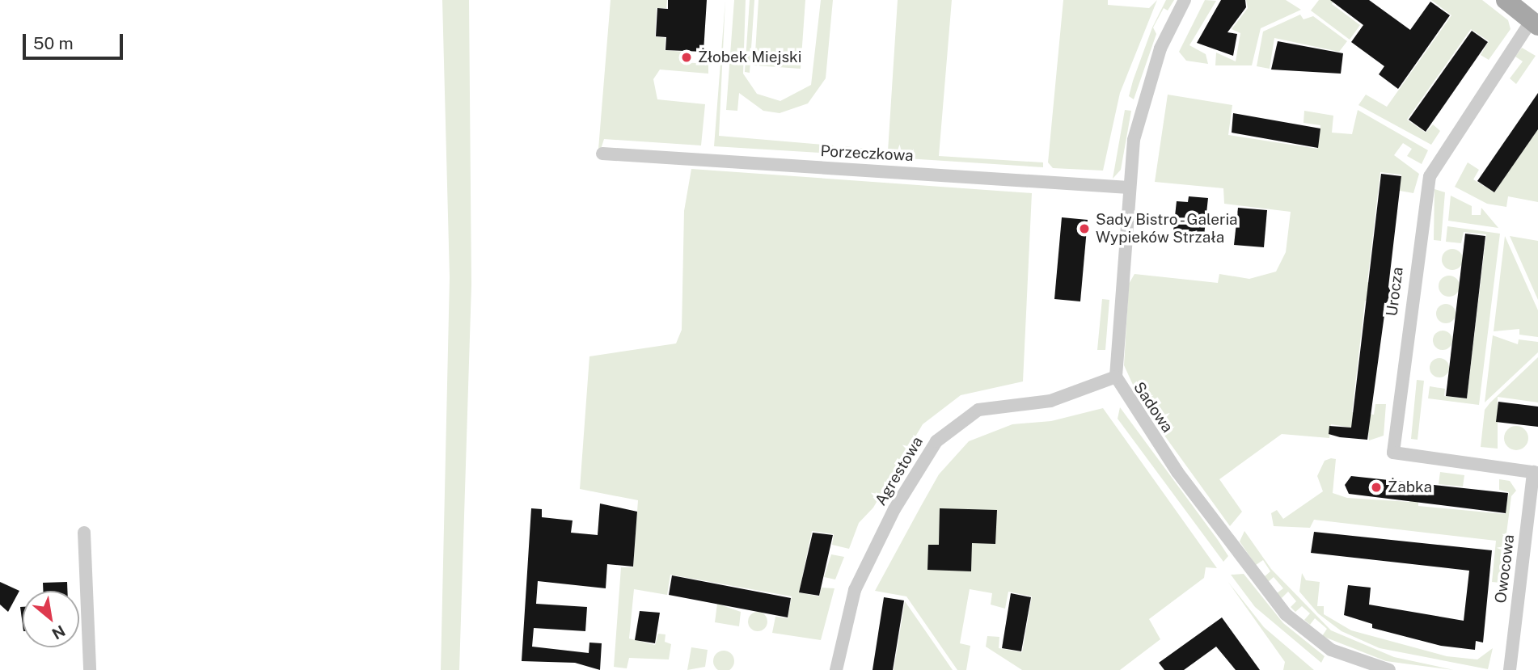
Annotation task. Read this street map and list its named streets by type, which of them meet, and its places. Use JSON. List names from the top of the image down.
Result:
{
  "streets": {
    "street": [
      "Porzeczkowa",
      "Urocza",
      "Sadowa",
      "Agrestowa",
      "Owocowa"
    ]
  },
  "crossings": [
    ["Porzeczkowa", "Sadowa"],
    ["Urocza", "Owocowa"],
    ["Sadowa", "Agrestowa"]
  ],
  "places": ["Żłobek Miejski", "Sady Bistro - Galeria Wypieków Strzała", "Żabka"],
  "scale_bar": "50 m",
  "north": "bottom right"
}
